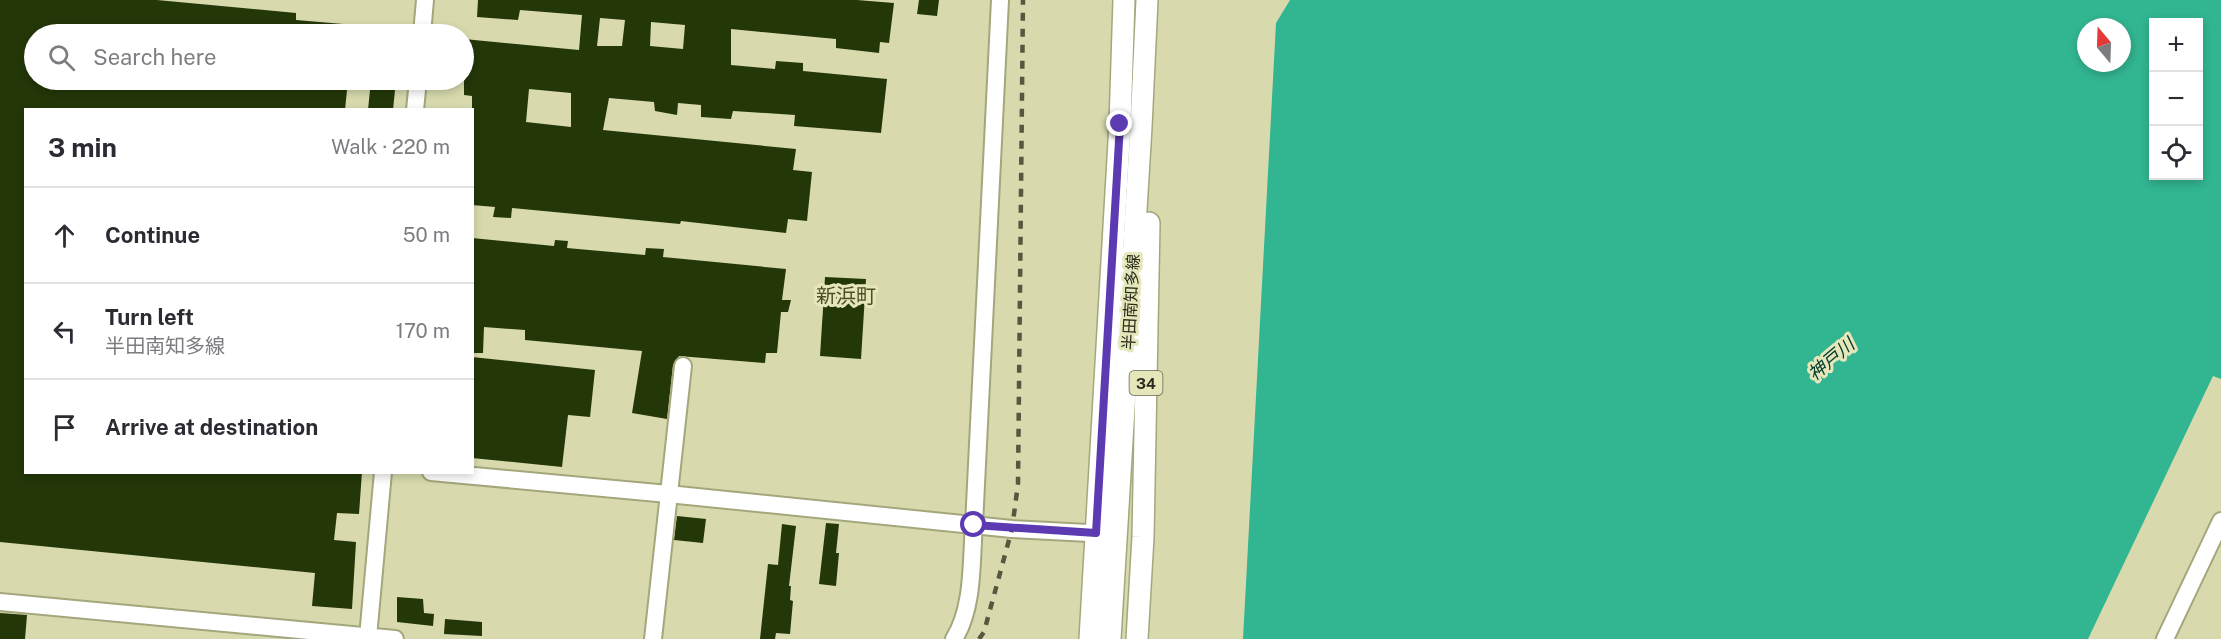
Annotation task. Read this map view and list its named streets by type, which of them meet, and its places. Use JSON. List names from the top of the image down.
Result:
{
  "streets": {
    "main road": ["半田南知多線", "34"]
  },
  "crossings": [
    ["半田南知多線", "34"]
  ],
  "districts": ["新浜町"],
  "water": ["神戸川"],
  "north": "top",
  "page": {
    "map_buttons": ["+", "−"],
    "search": "Search here",
    "heading": ["3 min", "Walk · 220 m"],
    "list": [
      ["Continue", "50 m"],
      ["Turn left", "半田南知多線", "170 m"],
      "Arrive at destination"
    ]
  }
}
